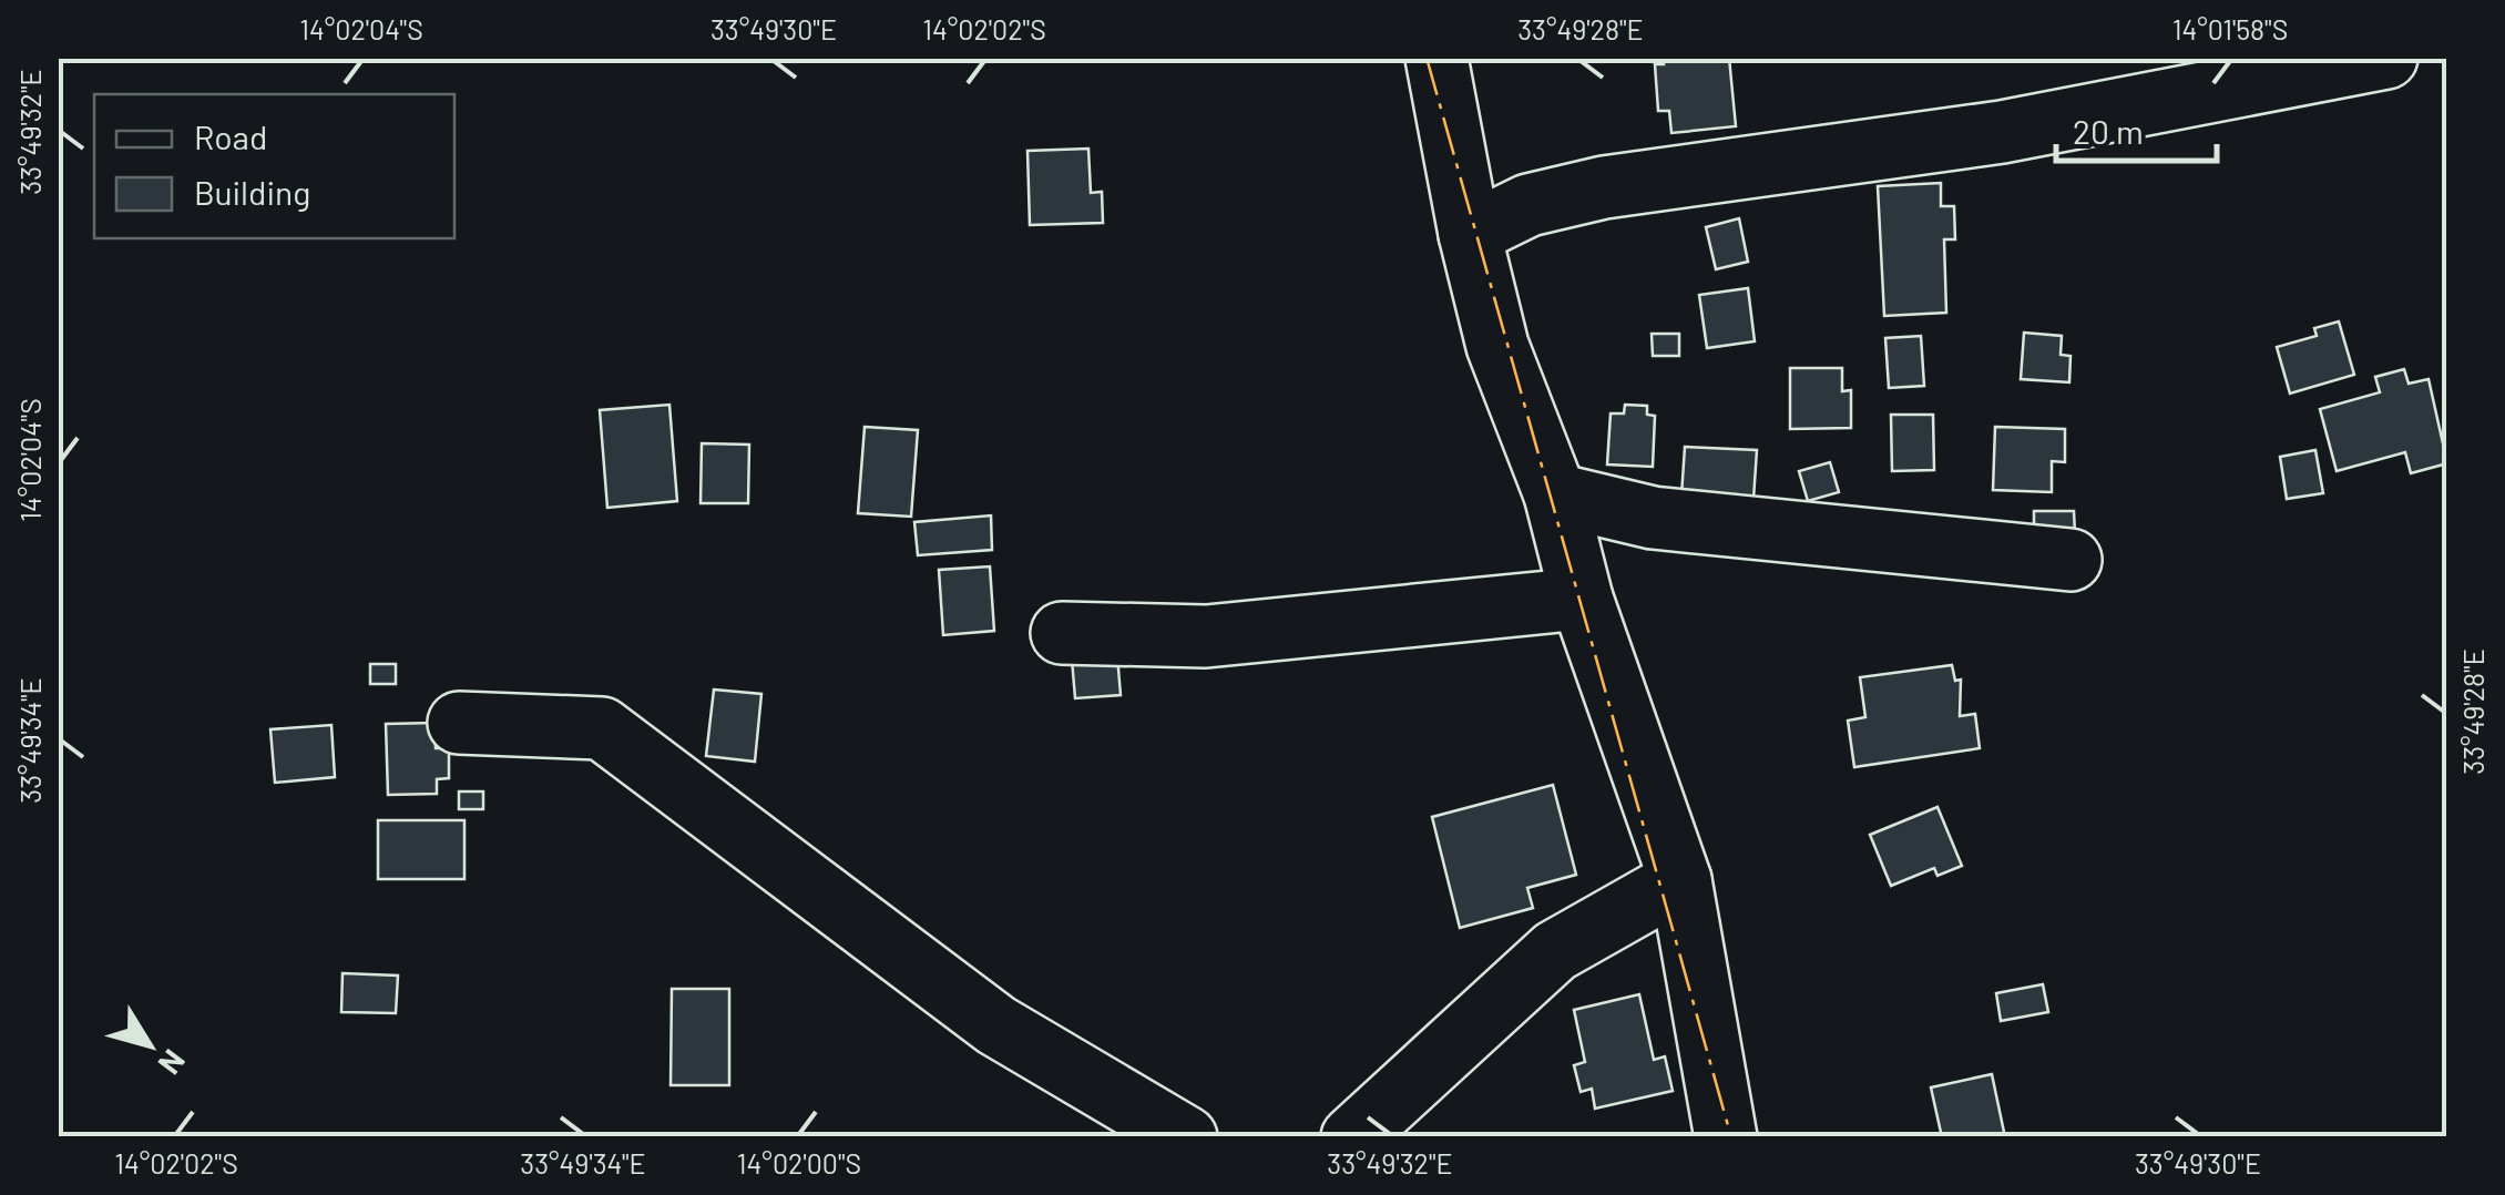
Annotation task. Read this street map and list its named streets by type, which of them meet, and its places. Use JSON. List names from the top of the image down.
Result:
{
  "legend": ["Road", "Building"],
  "scale_bar": "20 m",
  "north": "bottom right",
  "coordinates": [
    "14°02'04\"S",
    "33°49'30\"E",
    "14°02'02\"S",
    "33°49'28\"E",
    "14°01'58\"S",
    "33°49'32\"E",
    "33°49'34\"E",
    "14°02'00\"S"
  ]
}
